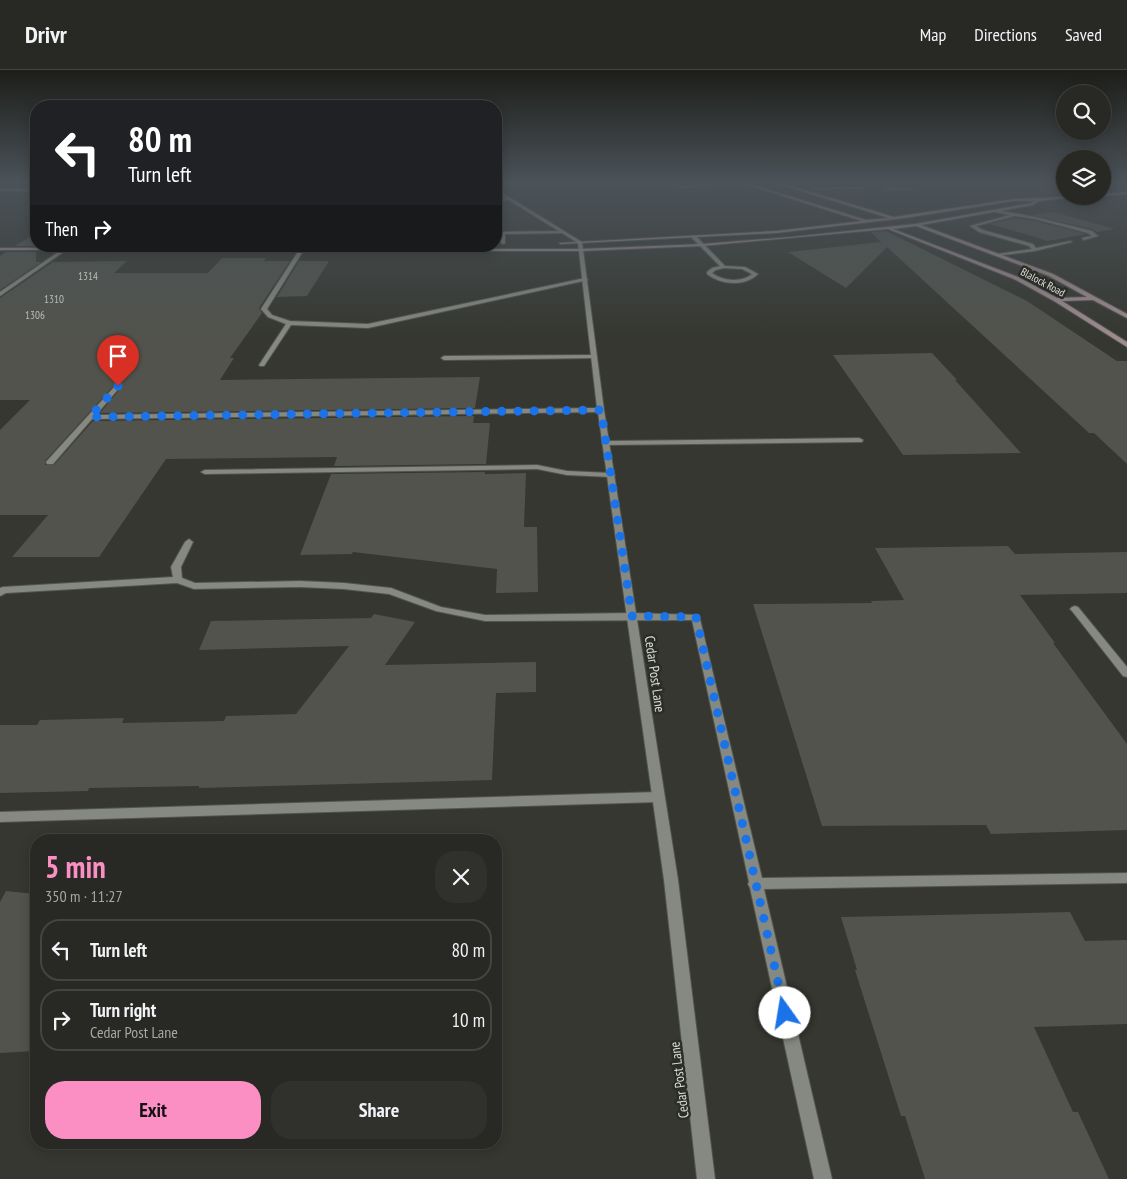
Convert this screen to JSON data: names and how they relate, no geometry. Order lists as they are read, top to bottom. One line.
{"streets":{"main road":["Blalock Road"],"street":["Cedar Post Lane"]},"house_numbers":["1314","1310","1306"],"page":{"header":"Drivr","nav":["Map","Directions","Saved"],"turn":["80 m","Turn left"],"then":"Then","heading":["5 min","350 m · 11:27"],"list":[{"name":"Turn left","value":"80 m"},{"name":"Turn right","note":"Cedar Post Lane","value":"10 m"}],"buttons":["Exit","Share"]}}
